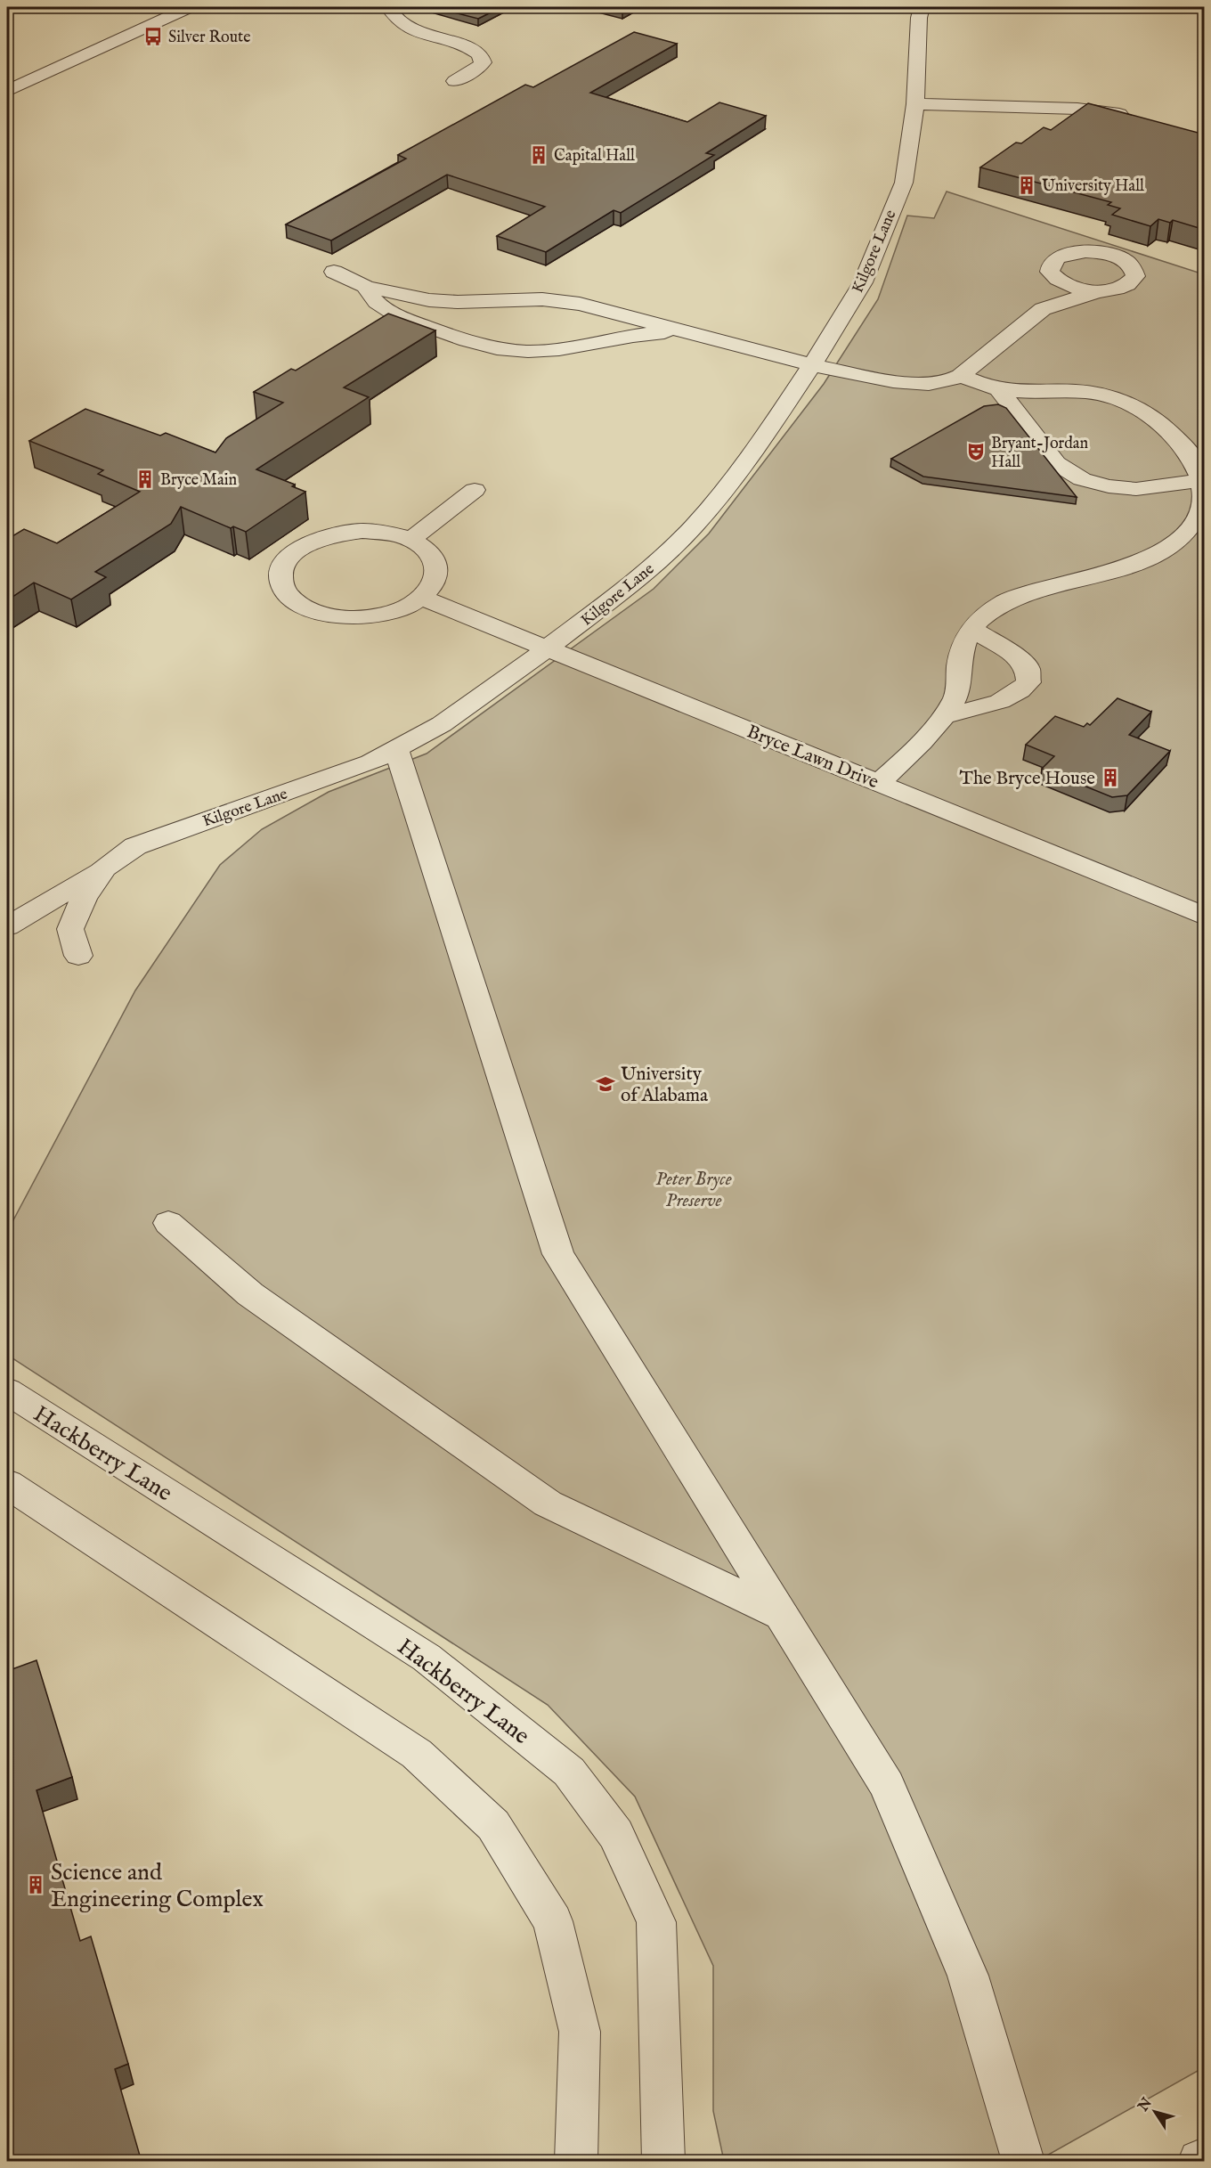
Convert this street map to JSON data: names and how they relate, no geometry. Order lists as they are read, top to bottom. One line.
{"streets":{"street":["Kilgore Lane","Bryce Lawn Drive","Hackberry Lane"]},"crossings":[["Kilgore Lane","Bryce Lawn Drive"]],"parks":["Peter Bryce Preserve"],"places":{"bus stop":["Silver Route"],"building":["Capital Hall","University Hall","Bryce Main","The Bryce House","Science and Engineering Complex"],"theatre":["Bryant-Jordan Hall"],"school or university":["University of Alabama"]},"north":"top left"}
